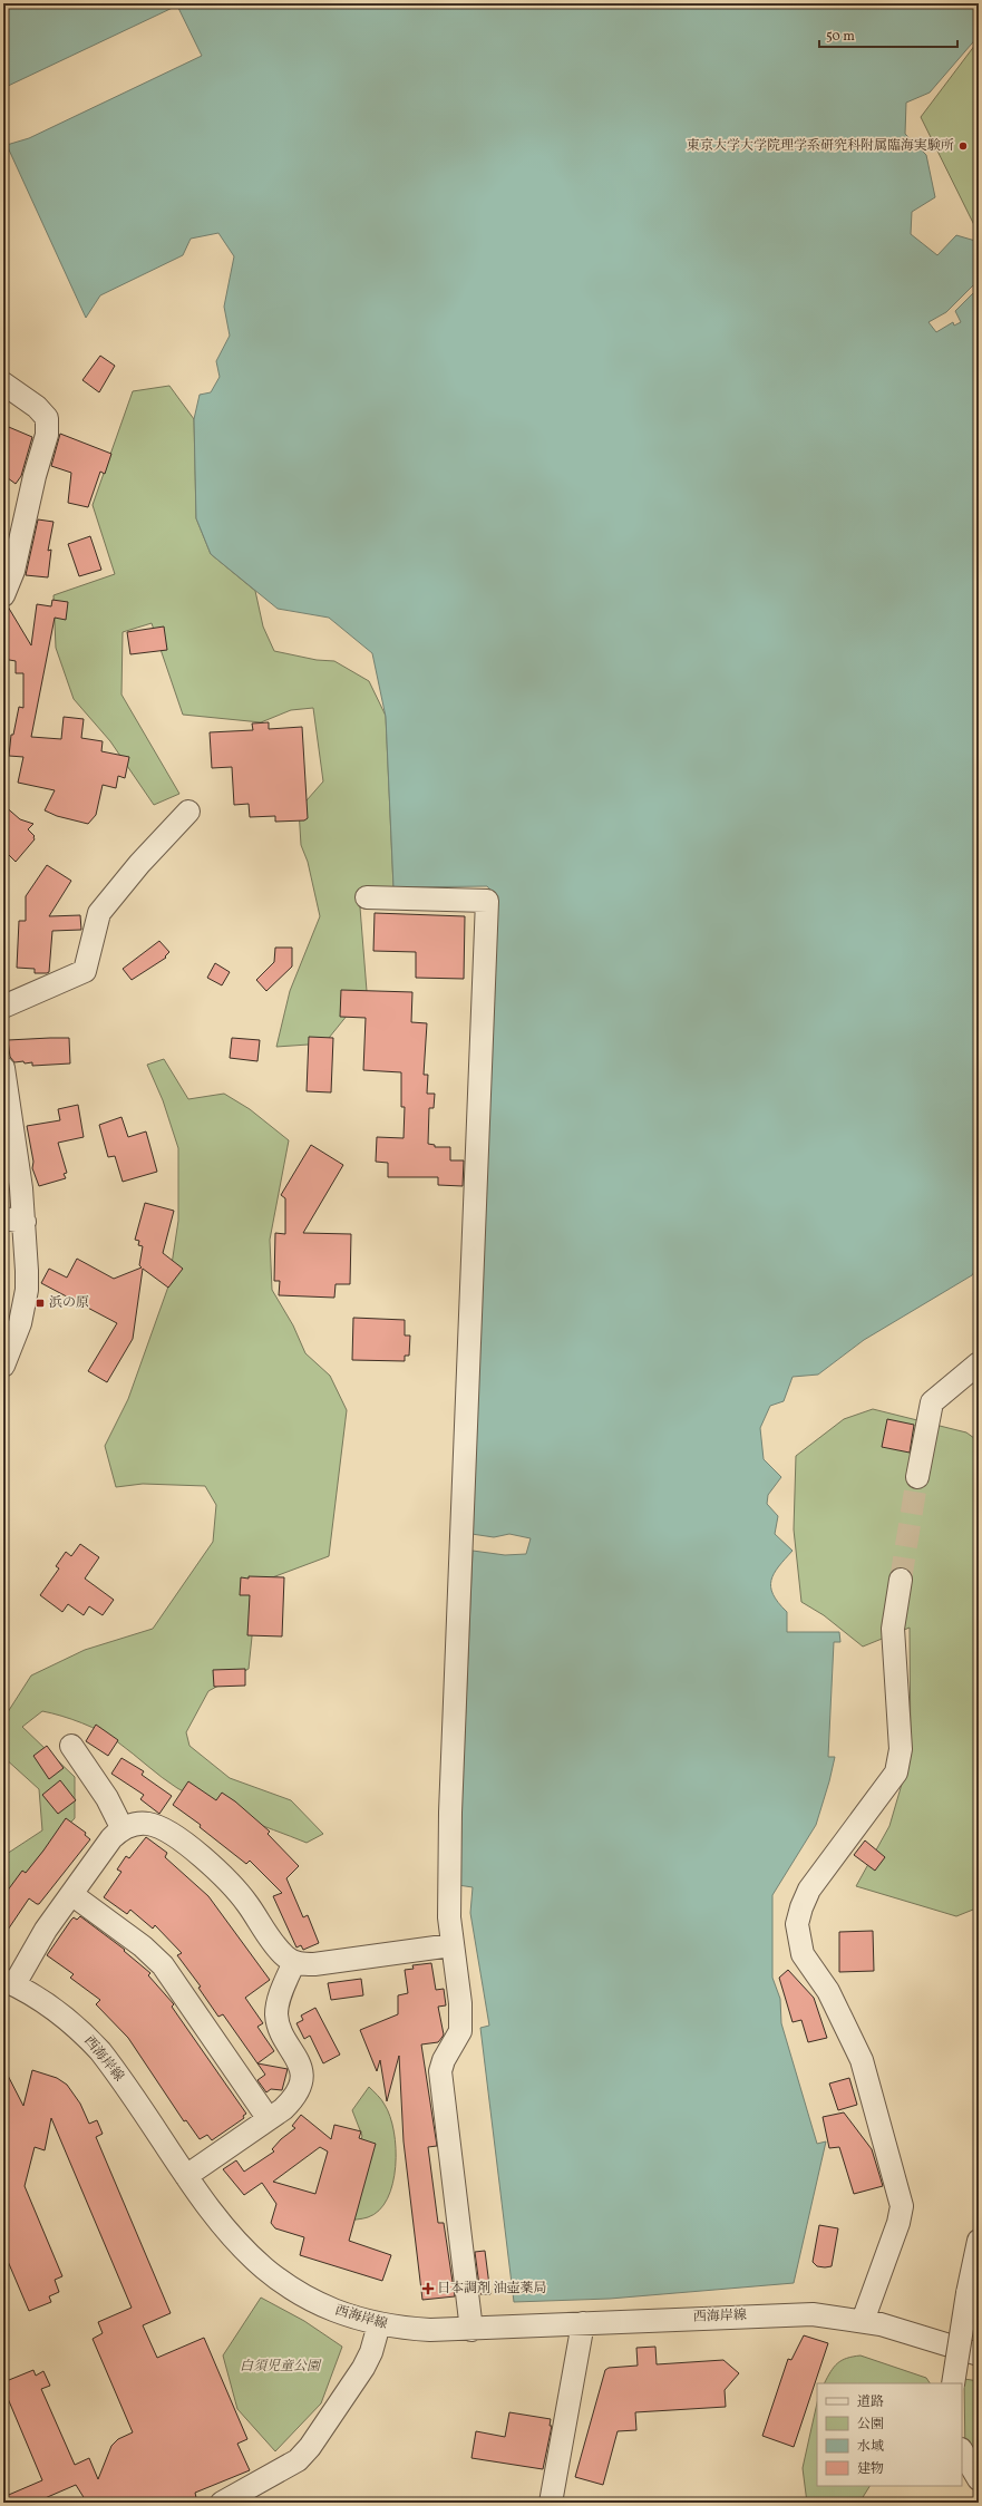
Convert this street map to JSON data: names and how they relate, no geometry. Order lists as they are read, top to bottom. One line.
{"streets":{"street":["西海岸線"]},"parks":["白須児童公園"],"places":{"other":["東京大学大学院理学系研究科附属臨海実験所"],"transit":["浜の原"],"health":["日本調剤 油壺薬局"]},"legend":["道路","公園","水域","建物"],"scale_bar":"50 m"}
